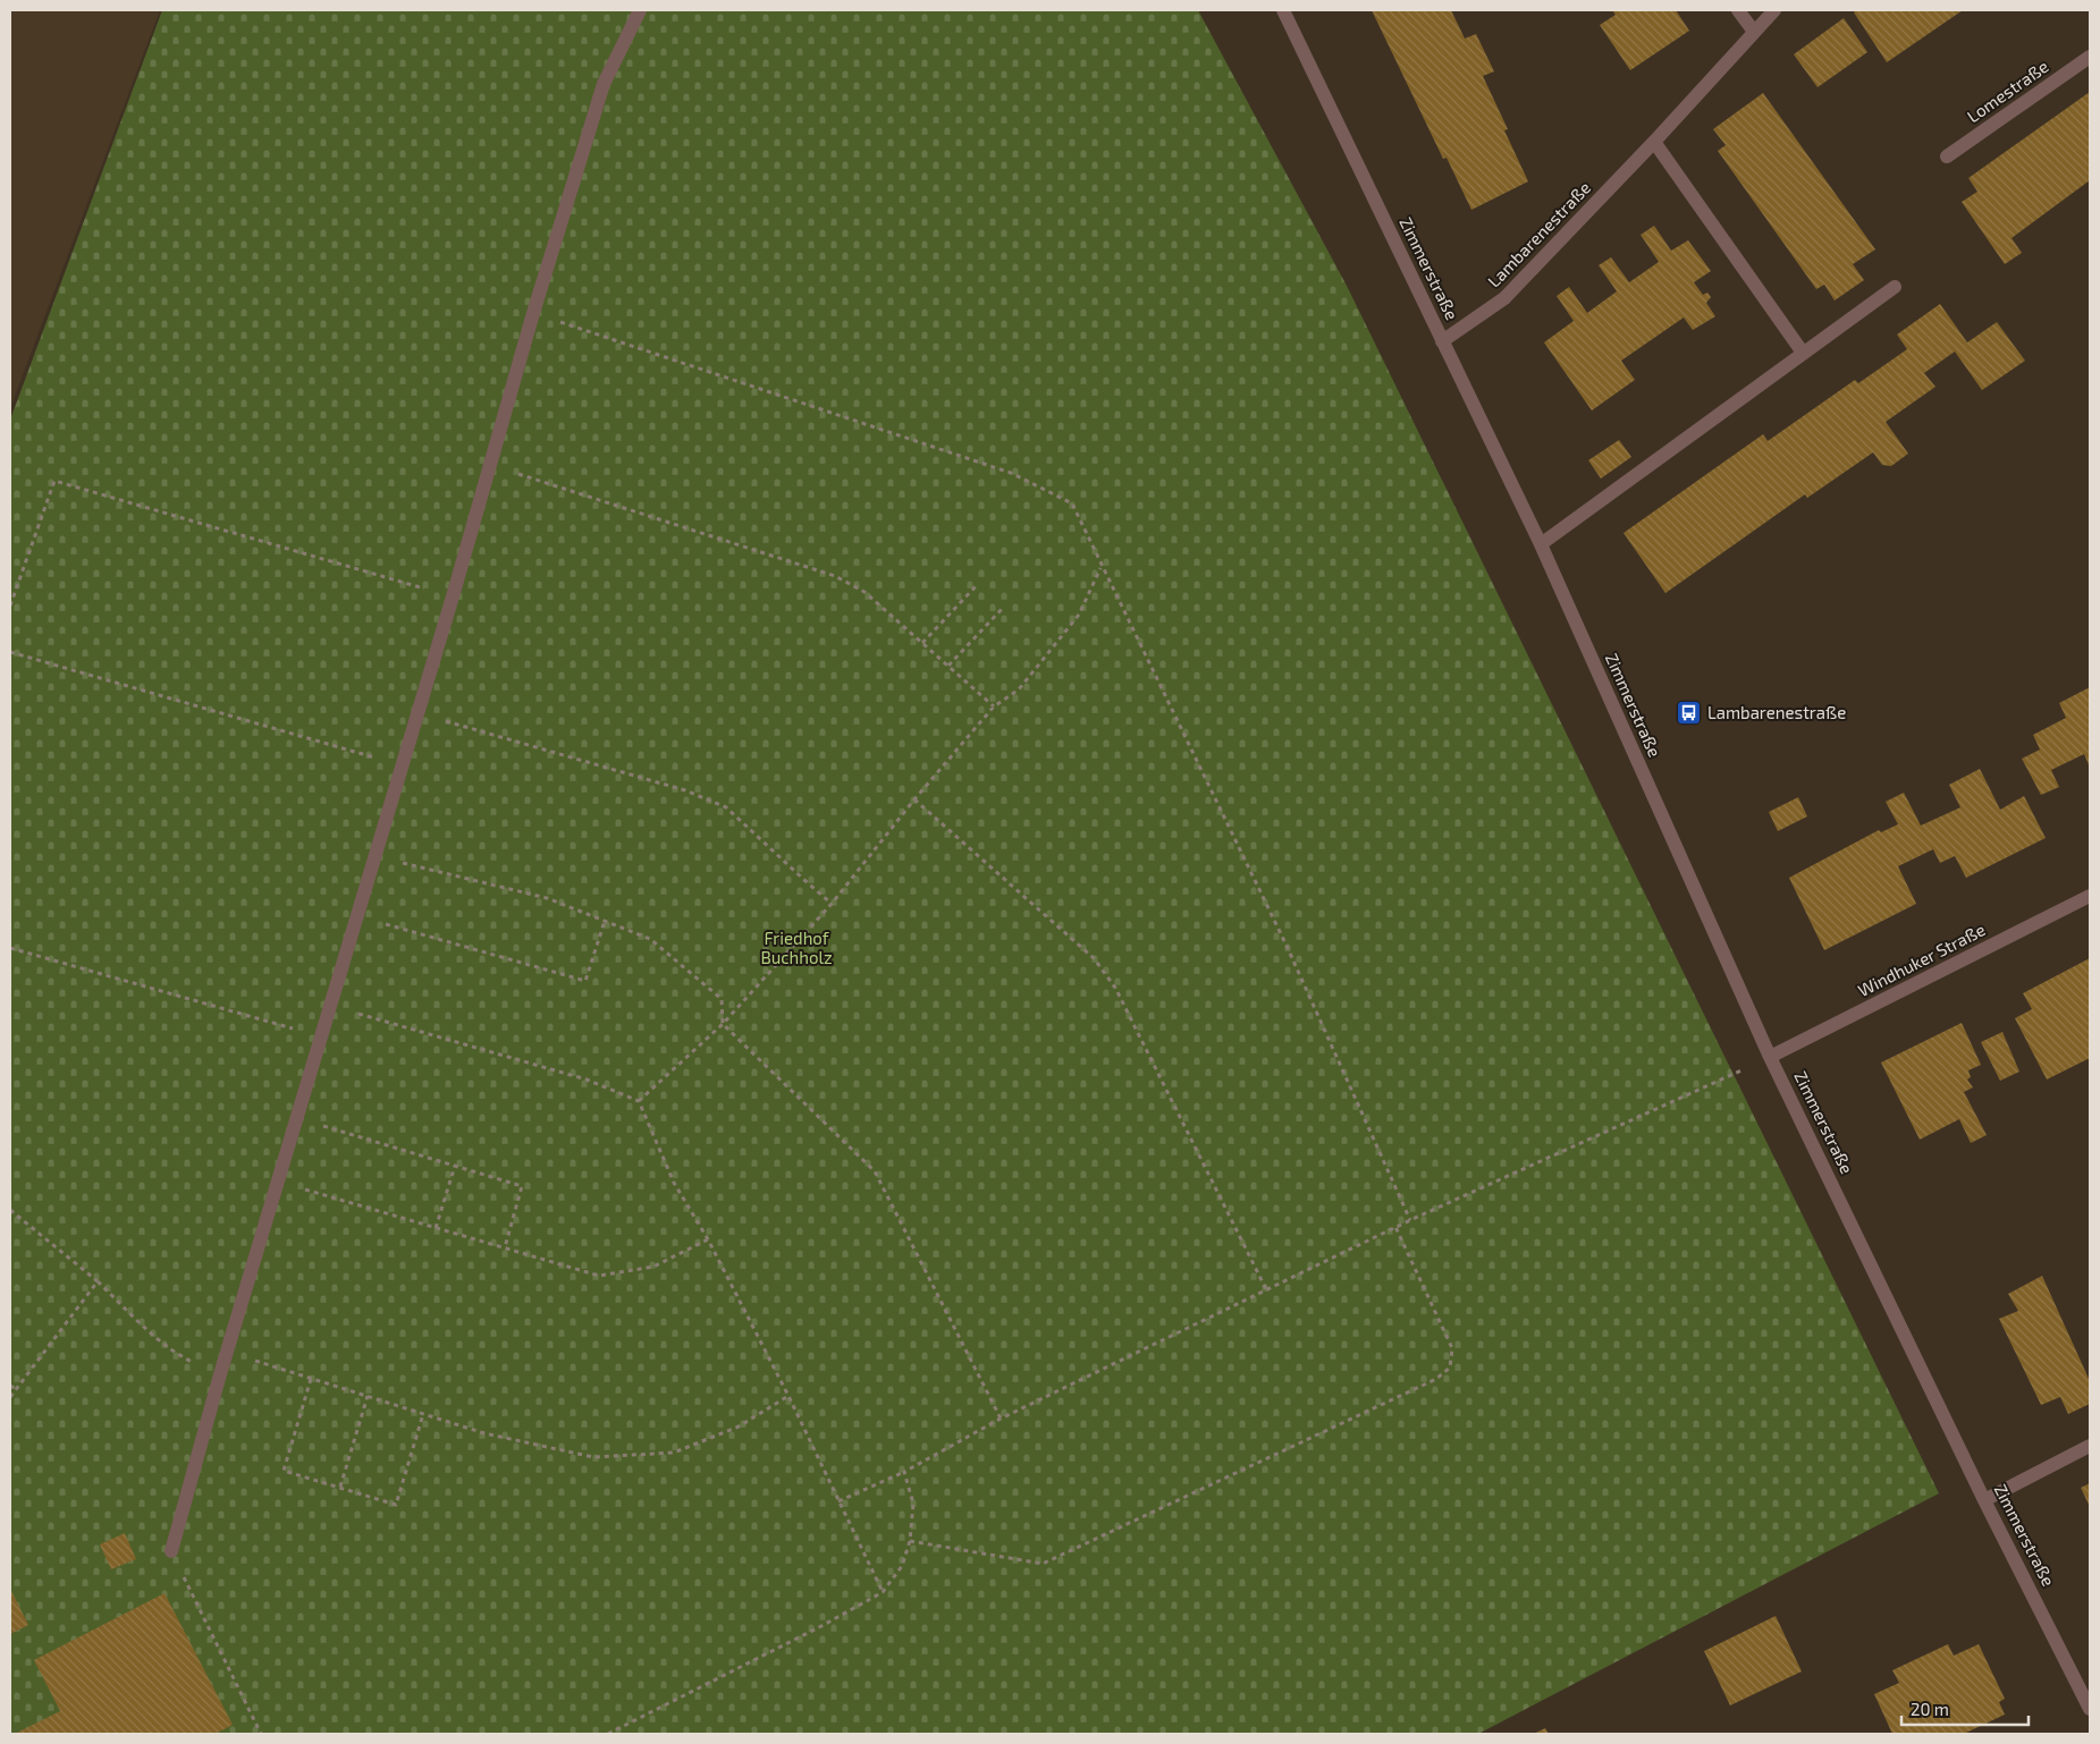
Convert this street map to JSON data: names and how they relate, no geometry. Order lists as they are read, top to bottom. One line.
{"streets":{"street":["Lomestraße","Lambarenestraße","Zimmerstraße","Windhuker Straße"]},"crossings":[["Lambarenestraße","Zimmerstraße"],["Zimmerstraße","Windhuker Straße"]],"parks":["Friedhof Buchholz"],"places":{"bus stop":["Lambarenestraße"]},"scale_bar":"20 m"}
